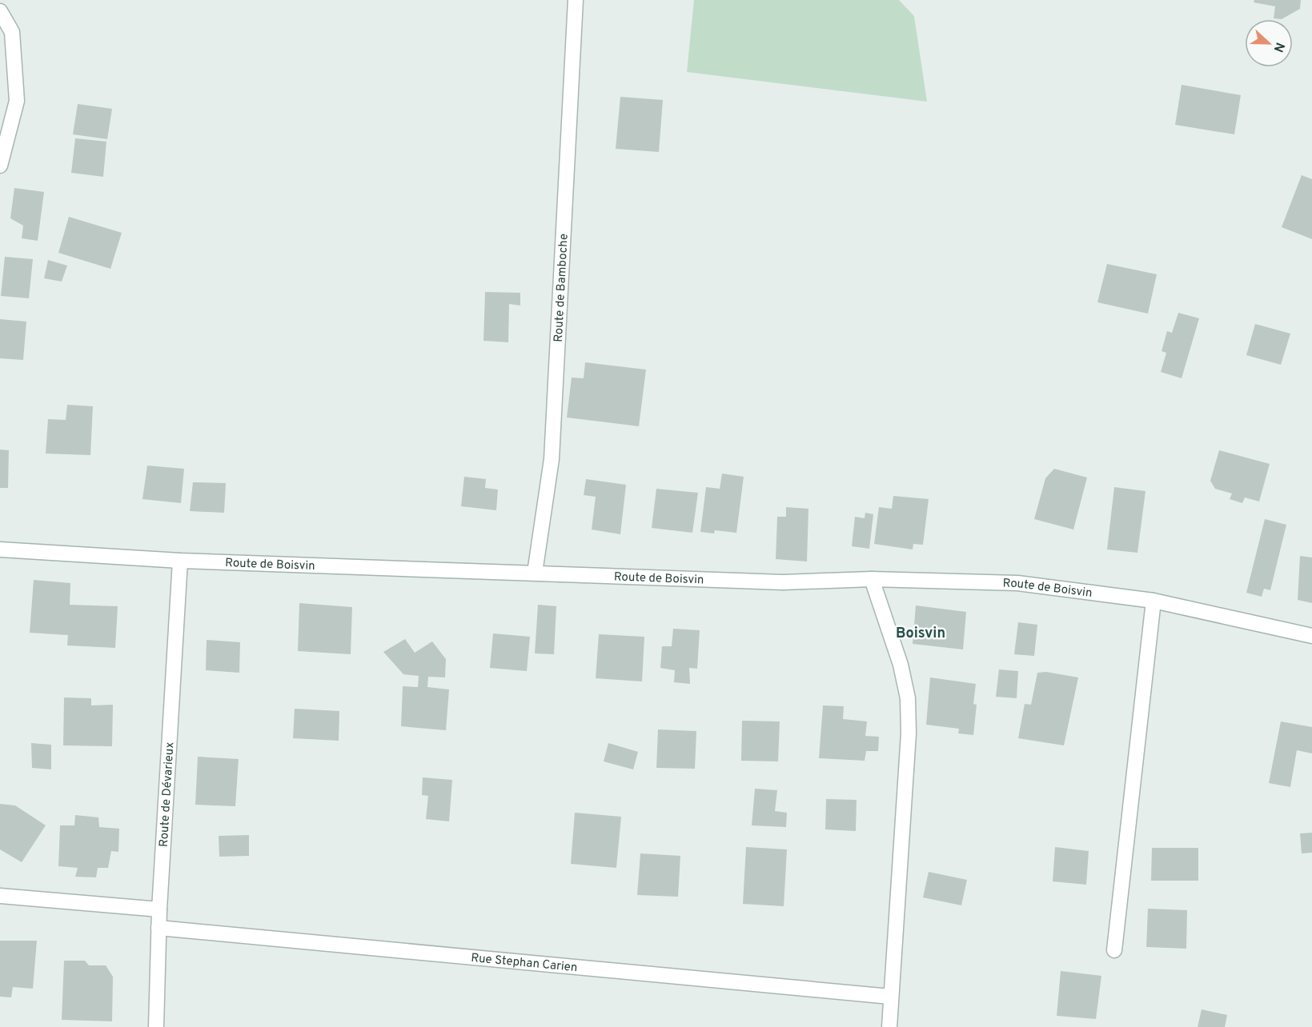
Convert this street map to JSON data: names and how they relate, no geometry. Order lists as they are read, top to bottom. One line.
{"streets":{"street":["Route de Bamboche","Route de Boisvin","Route de Dévarieux","Rue Stephan Carien"]},"crossings":[["Route de Bamboche","Route de Boisvin"],["Route de Boisvin","Route de Dévarieux"],["Route de Dévarieux","Rue Stephan Carien"]],"districts":["Boisvin"],"north":"right"}
